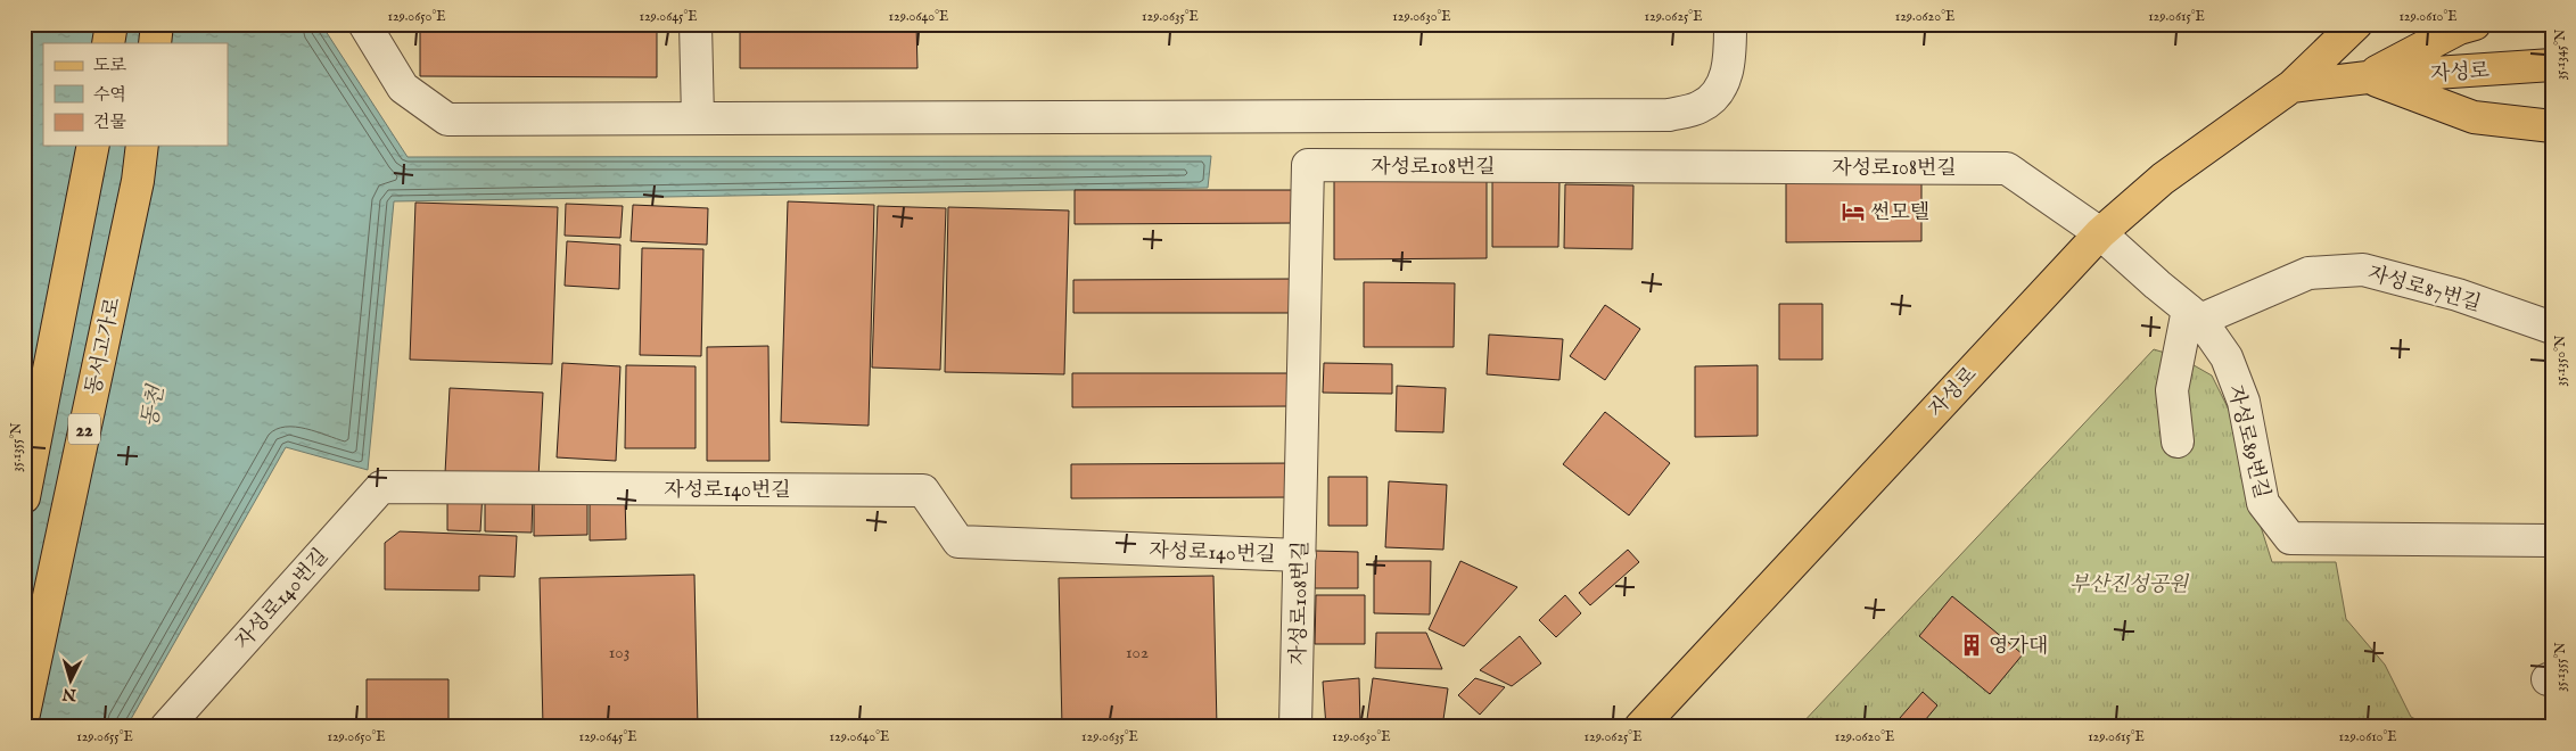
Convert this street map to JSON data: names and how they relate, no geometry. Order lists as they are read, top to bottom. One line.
{"streets":{"main road":["자성로","동서고가로","22"],"street":["자성로108번길","자성로87번길","자성로89번길","자성로140번길"]},"crossings":[["자성로","자성로108번길"],["자성로","자성로89번길"],["자성로108번길","자성로89번길"],["자성로108번길","자성로140번길"],["자성로87번길","자성로89번길"]],"water":["동천"],"parks":["부산진성공원"],"places":{"hotel":["썬모텔"],"building":["영가대"]},"house_numbers":["103","102"],"legend":["도로","수역","건물"],"north":"bottom","coordinates":["129.0650°E","129.0645°E","129.0640°E","129.0635°E","129.0630°E","129.0625°E","129.0620°E","129.0615°E","129.0610°E","35.1345°N","35.1350°N","35.1355°N","129.0655°E"]}
